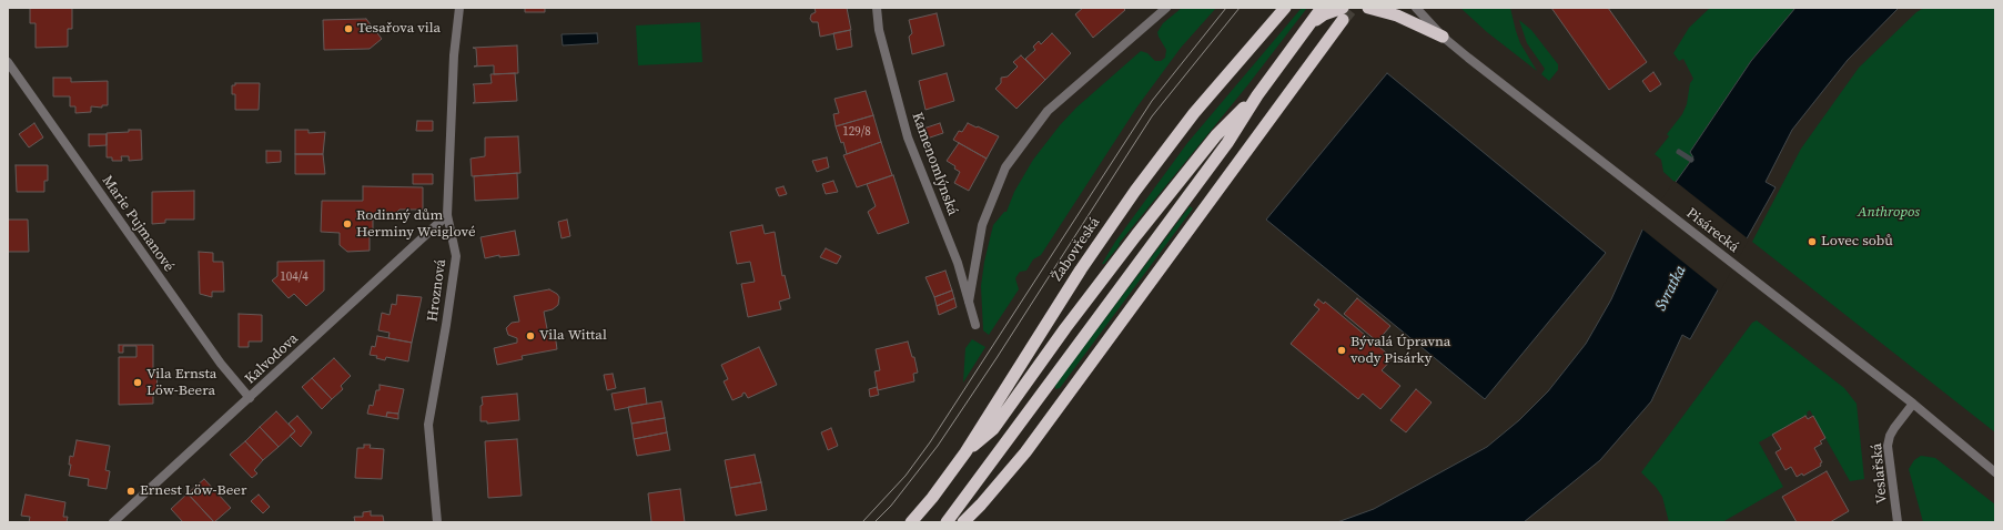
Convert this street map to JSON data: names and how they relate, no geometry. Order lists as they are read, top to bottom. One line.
{"streets":{"highway":["Žabovřeská"],"street":["Kamenomlýnská","Marie Pujmanové","Pisárecká","Hroznová","Kalvodova","Veslařská"]},"crossings":[["Marie Pujmanové","Kalvodova"],["Pisárecká","Veslařská"],["Hroznová","Kalvodova"]],"water":["Svratka"],"parks":["Anthropos"],"places":["Tesařova vila","Rodinný dům Herminy Weiglové","Lovec sobů","Vila Wittal","Bývalá Úpravna vody Pisárky","Vila Ernsta Löw-Beera","Ernest Löw-Beer"],"house_numbers":["129/8","104/4"]}
